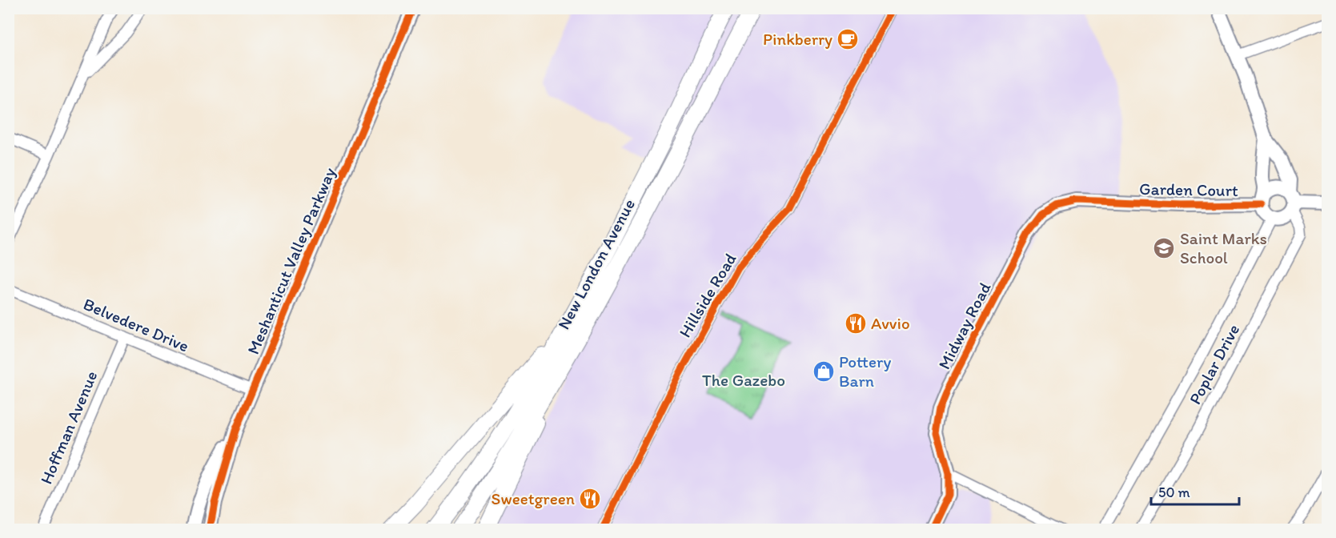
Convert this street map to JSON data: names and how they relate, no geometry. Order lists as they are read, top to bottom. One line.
{"streets":{"main road":["New London Avenue"],"street":["Garden Court","Meshanticut Valley Parkway","Hillside Road","Belvedere Drive","Midway Road","Poplar Drive","Hoffman Avenue"]},"crossings":[["Garden Court","Midway Road"],["Garden Court","Poplar Drive"],["Meshanticut Valley Parkway","Belvedere Drive"],["Belvedere Drive","Hoffman Avenue"]],"parks":["The Gazebo"],"places":{"cafe":["Pinkberry"],"school or university":["Saint Marks School"],"restaurant":["Avvio","Sweetgreen"],"shop":["Pottery Barn"]},"scale_bar":"50 m"}
